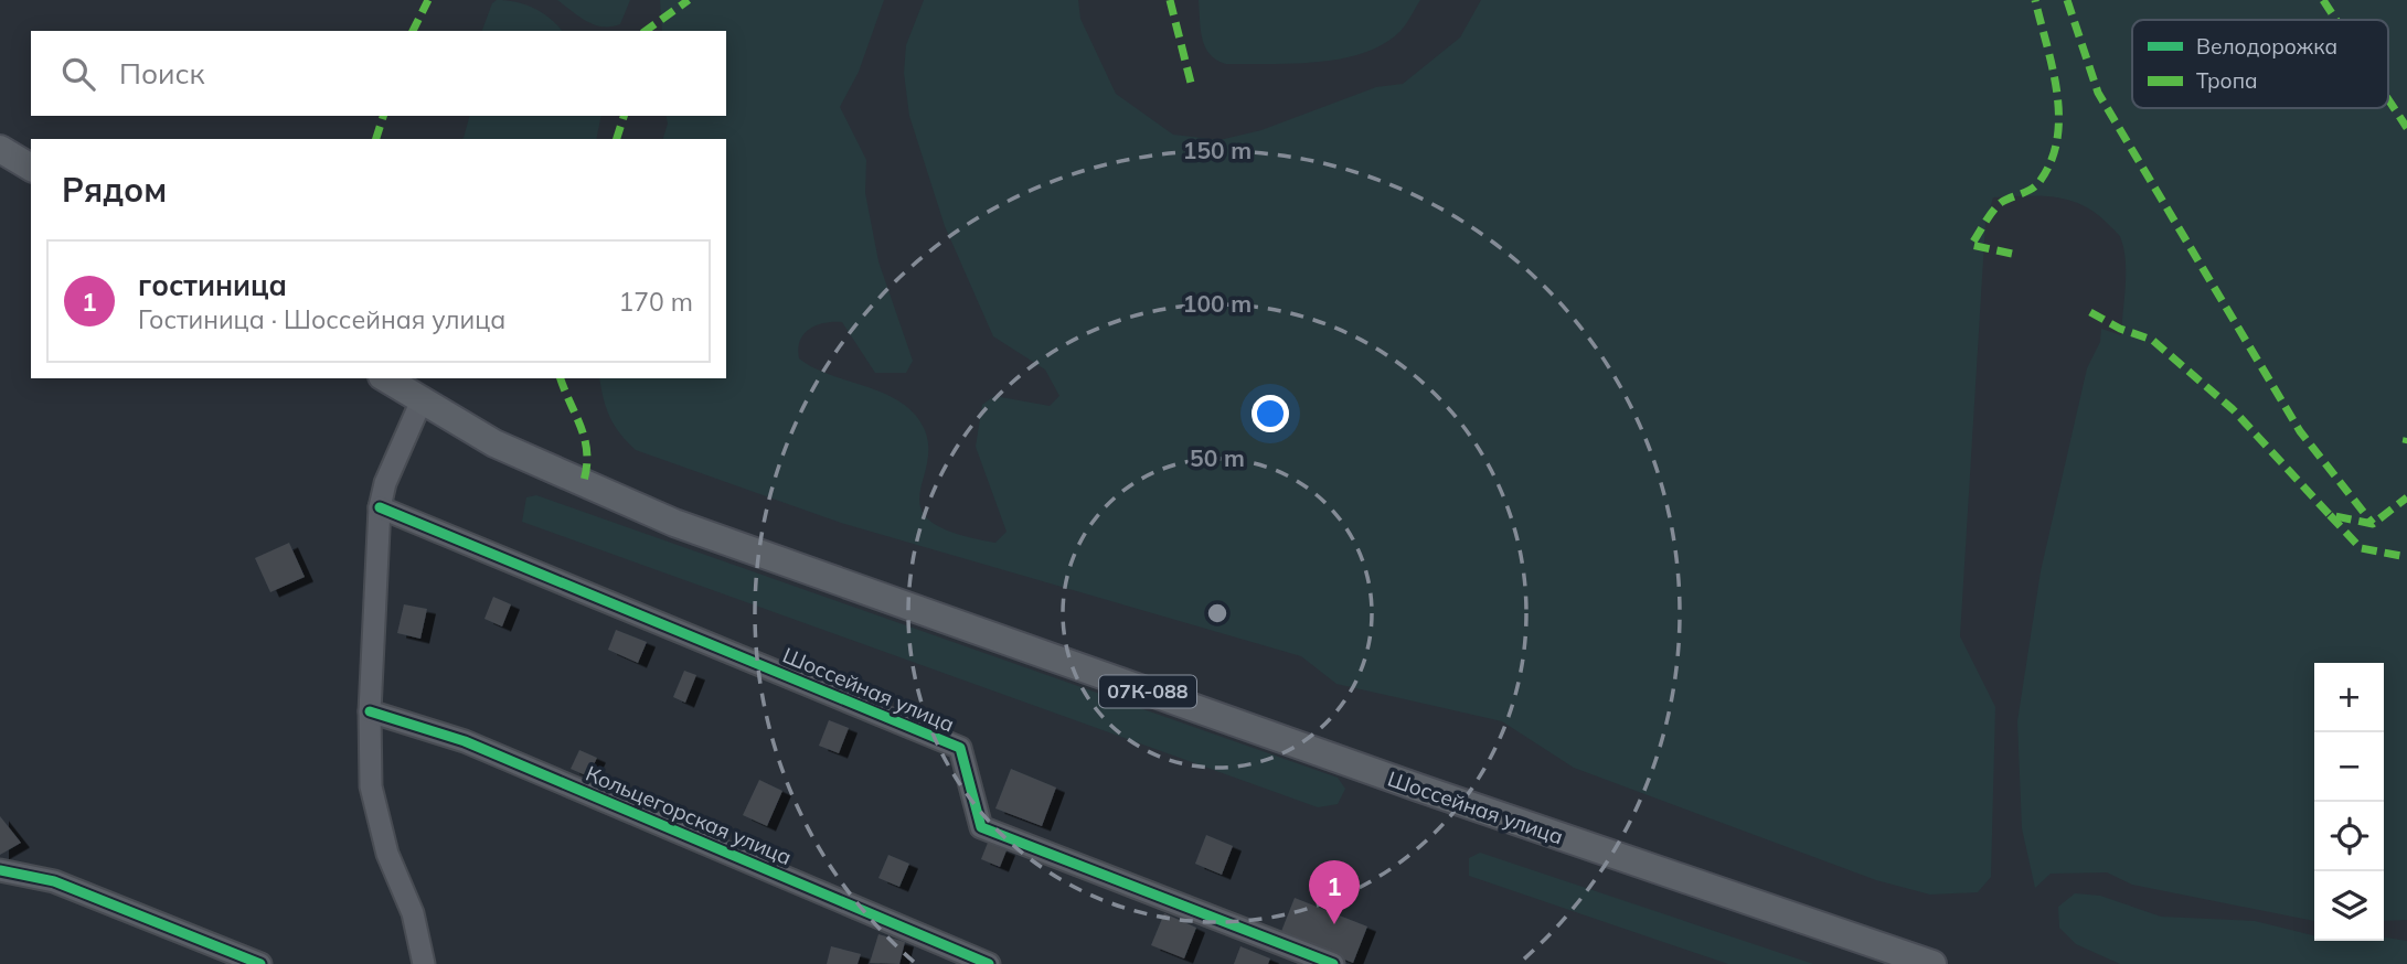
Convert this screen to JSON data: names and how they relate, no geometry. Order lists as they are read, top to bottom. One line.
{"streets":{"main road":["Шоссейная улица","07К-088"],"street":["Кольцегорская улица"]},"legend":["Велодорожка","Тропа"],"page":{"search":"Поиск","heading":"Рядом","list":[{"mark":"1","name":"гостиница","note":"Гостиница · Шоссейная улица","value":"170 m"}],"map_buttons":["+","−"],"pins":"1"},"rings":["150 m","100 m","50 m"]}
